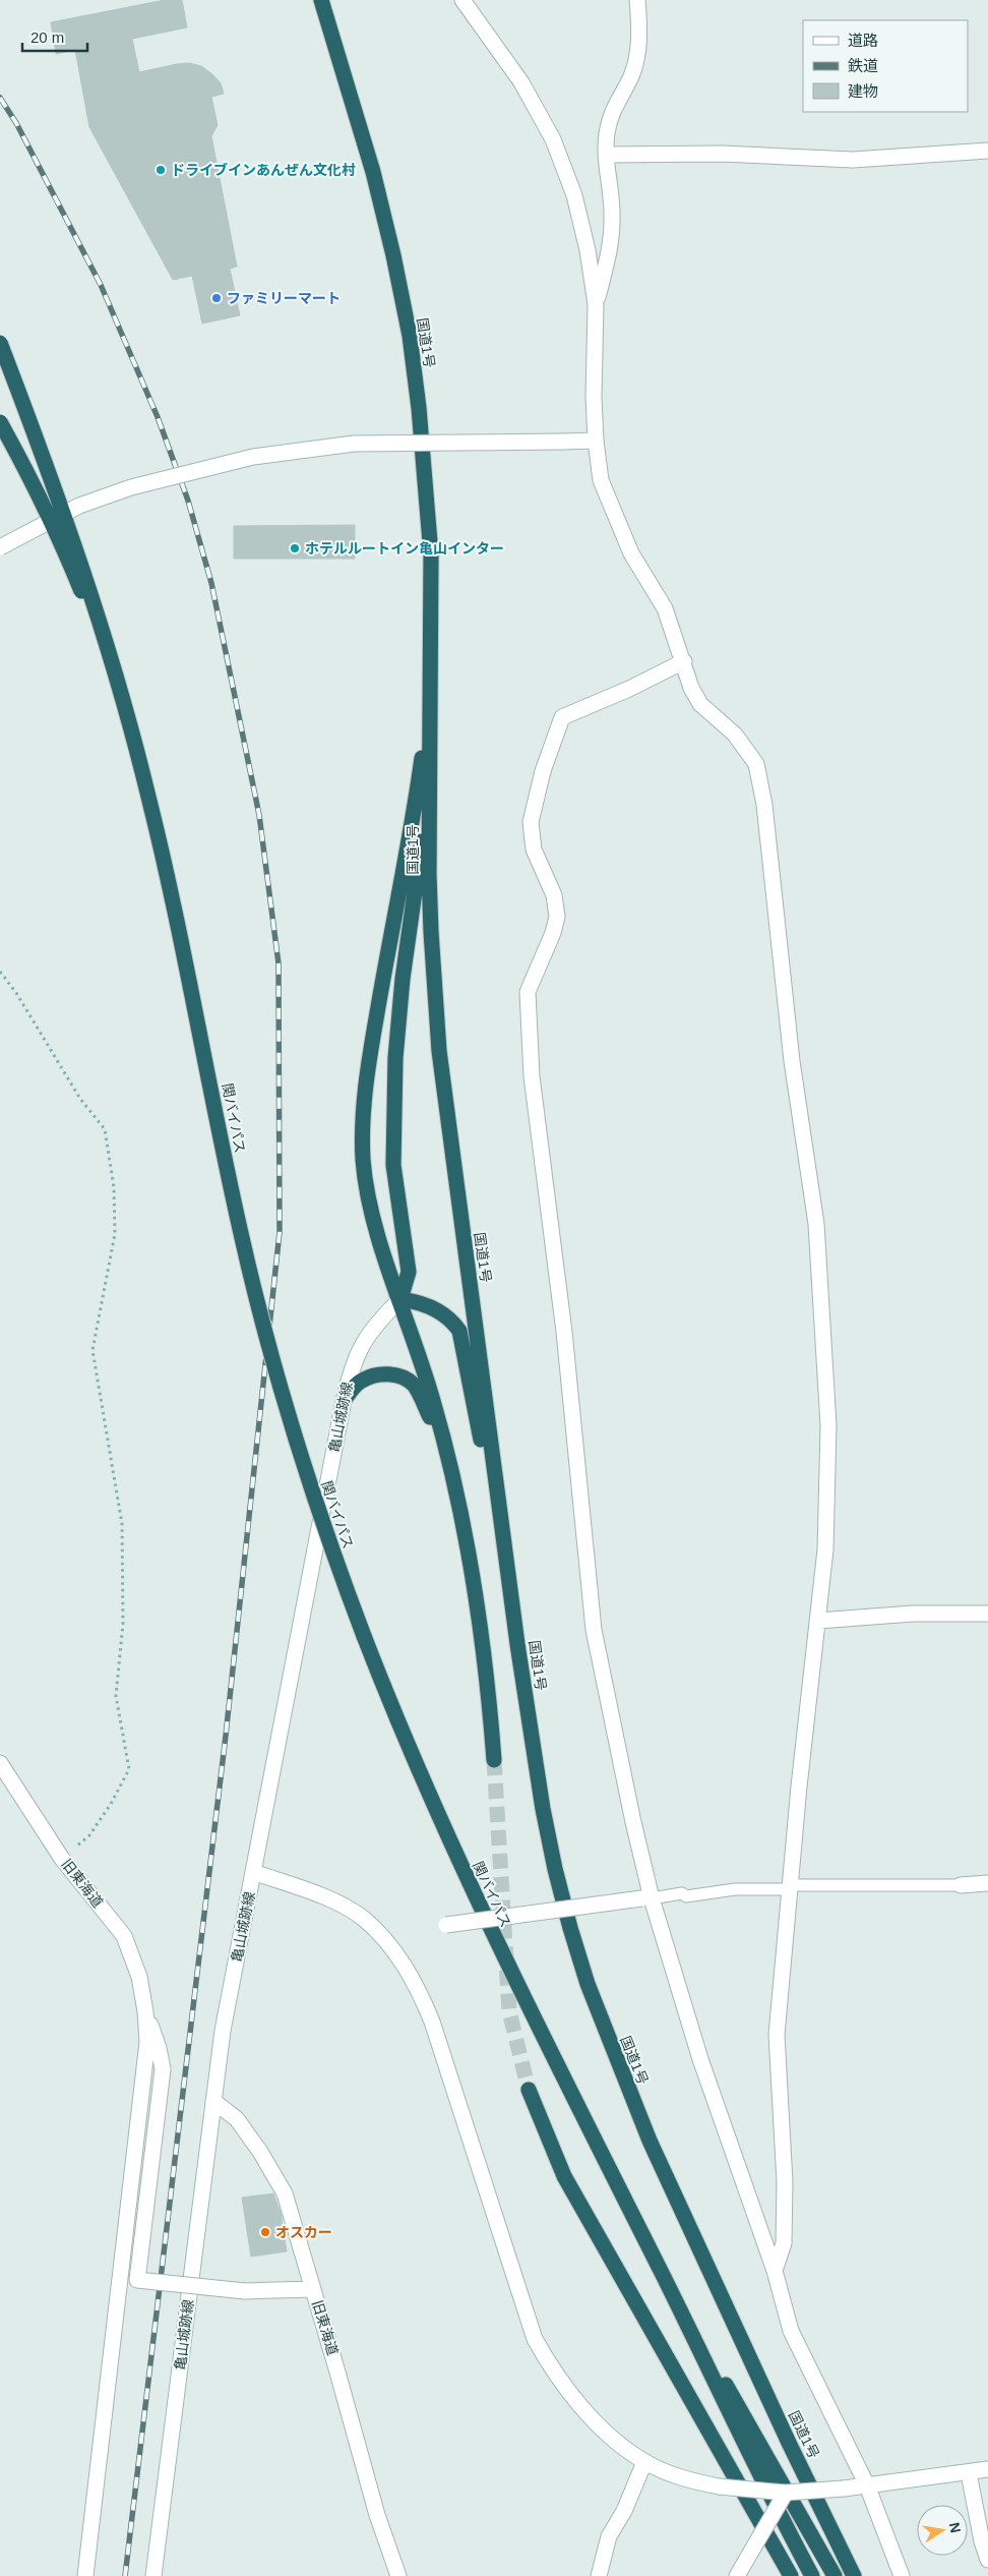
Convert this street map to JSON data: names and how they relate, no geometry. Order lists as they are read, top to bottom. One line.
{"streets":{"highway":["国道1号","関バイパス"],"street":["亀山城跡線","旧東海道"]},"crossings":[["国道1号","亀山城跡線"],["亀山城跡線","旧東海道"]],"places":["ドライブインあんぜん文化村","ファミリーマート","ホテルルートイン亀山インター","オスカー"],"legend":["道路","鉄道","建物"],"scale_bar":"20 m","north":"right"}
